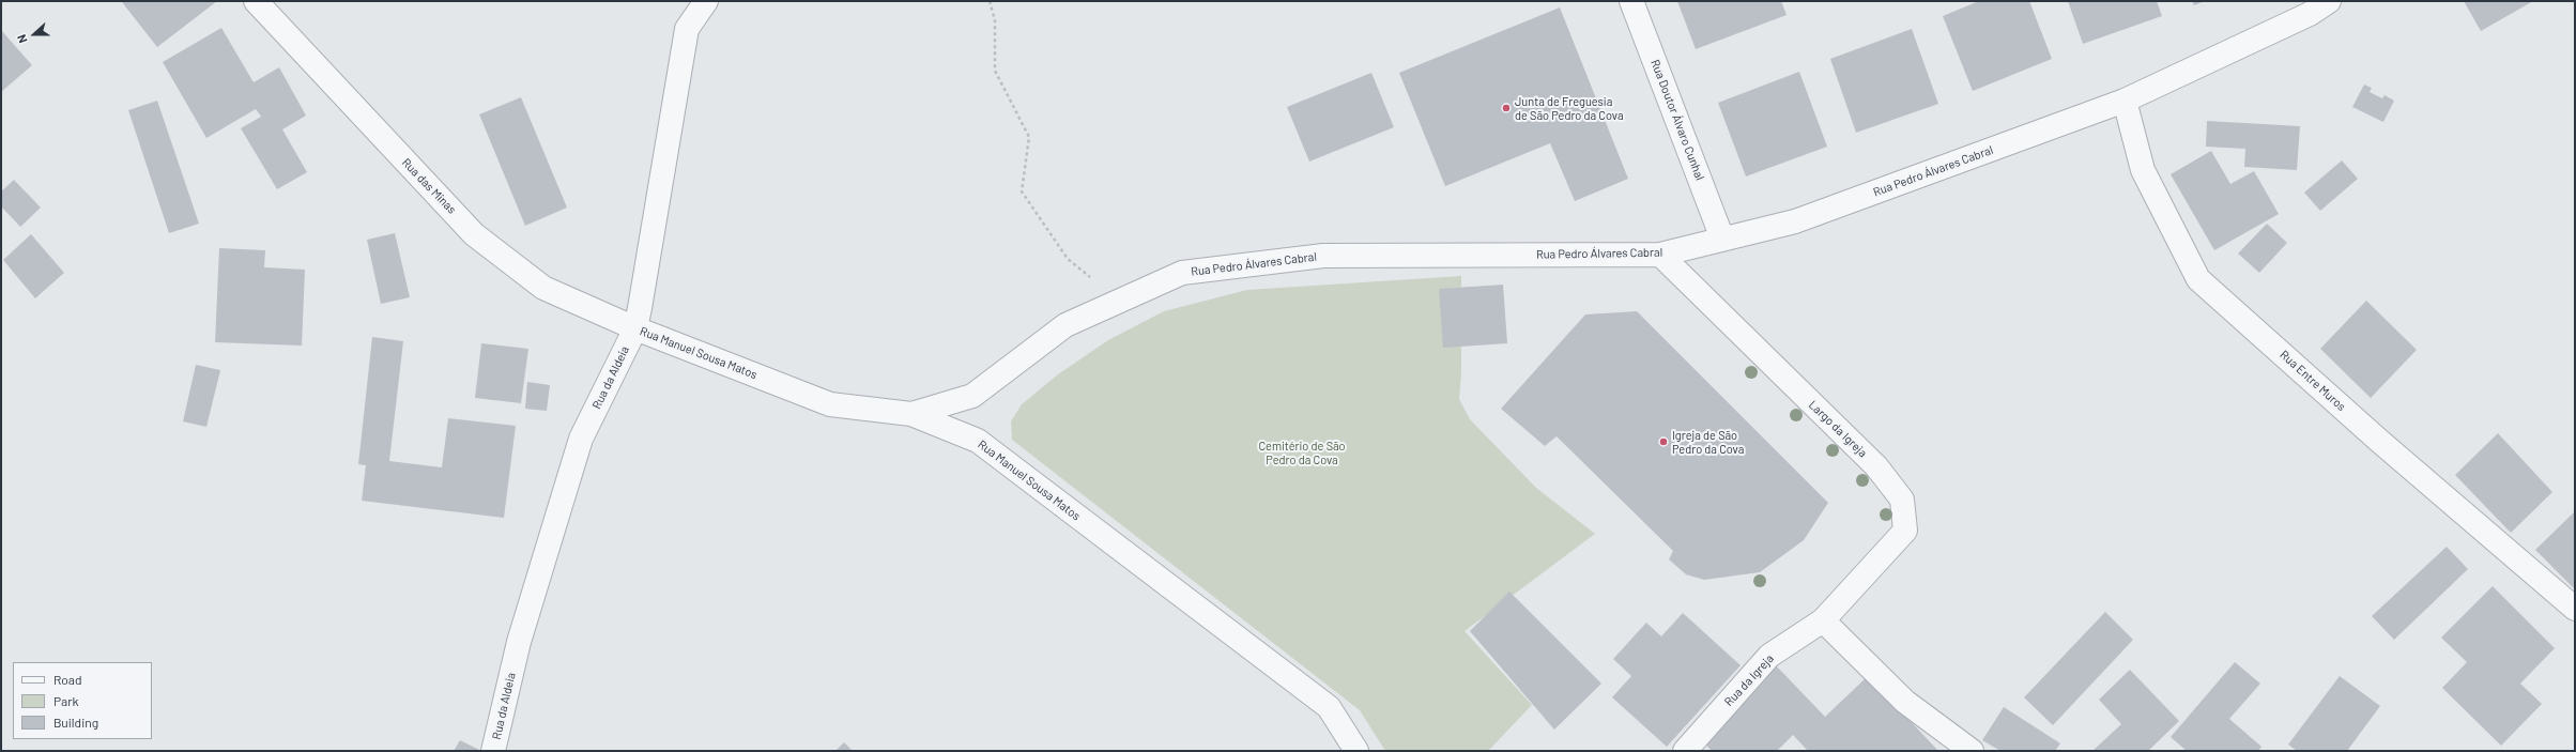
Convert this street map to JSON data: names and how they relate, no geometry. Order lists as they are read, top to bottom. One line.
{"streets":{"street":["Rua Doutor Álvaro Cunhal","Rua Pedro Álvares Cabral","Rua das Minas","Rua Manuel Sousa Matos","Rua da Aldeia","Rua Entre Muros","Largo da Igreja","Rua da Igreja"]},"crossings":[["Rua Doutor Álvaro Cunhal","Rua Pedro Álvares Cabral"],["Rua Pedro Álvares Cabral","Rua Manuel Sousa Matos"],["Rua Pedro Álvares Cabral","Rua Entre Muros"],["Rua Pedro Álvares Cabral","Largo da Igreja"],["Rua das Minas","Rua Manuel Sousa Matos"],["Rua das Minas","Rua da Aldeia"],["Rua Manuel Sousa Matos","Rua da Aldeia"],["Largo da Igreja","Rua da Igreja"]],"parks":["Cemitério de São Pedro da Cova"],"places":["Junta de Freguesia de São Pedro da Cova","Igreja de São Pedro da Cova"],"legend":["Road","Park","Building"],"north":"left"}
